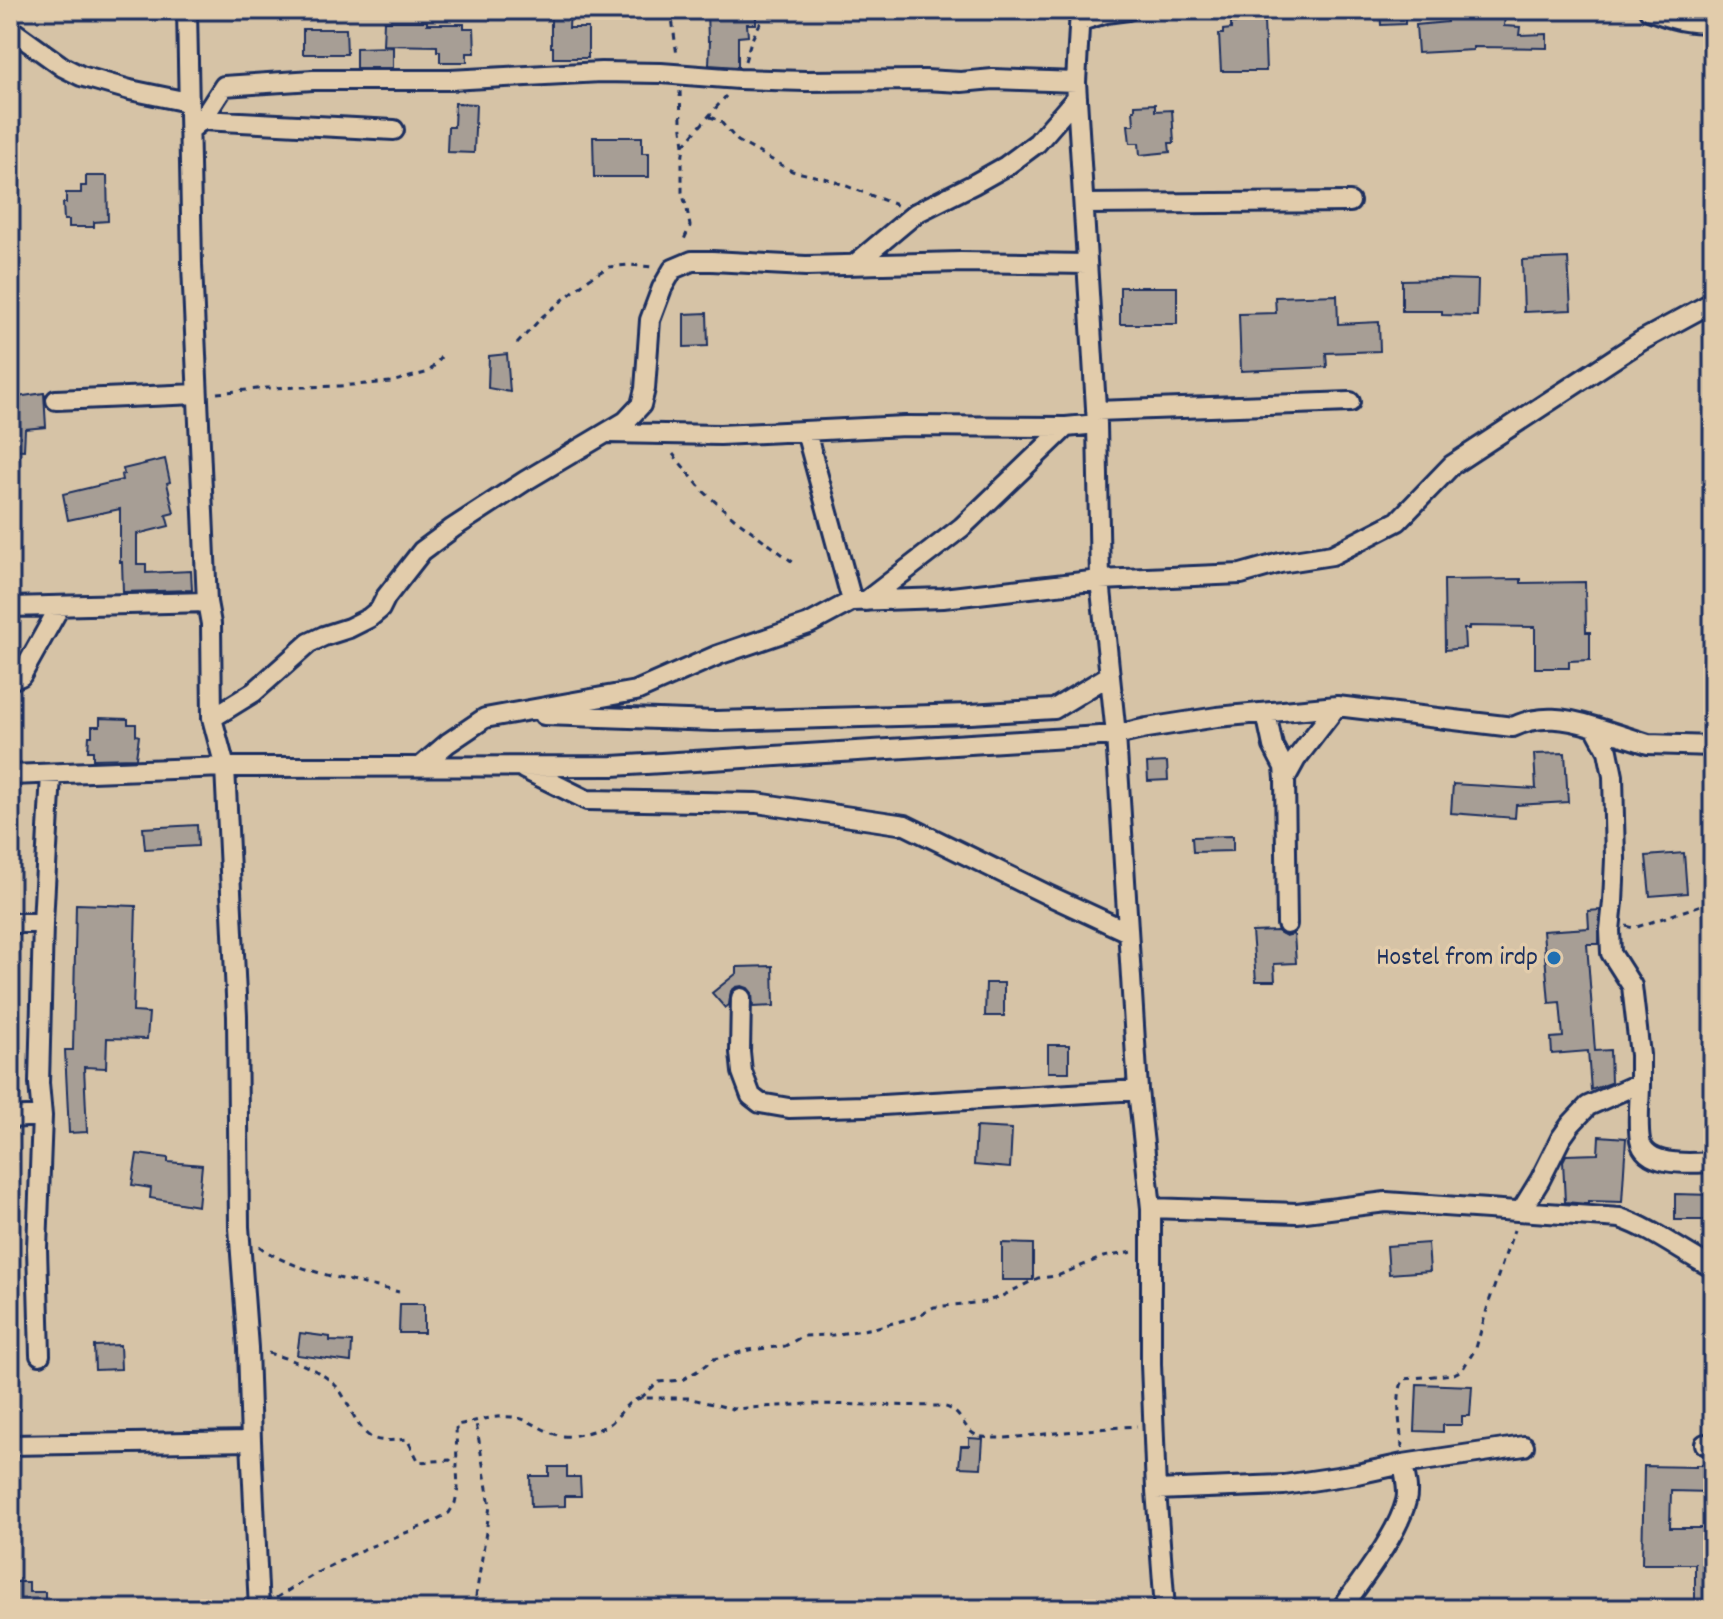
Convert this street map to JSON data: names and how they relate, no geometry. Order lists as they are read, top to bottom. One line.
{"places":["Hostel from irdp"]}
